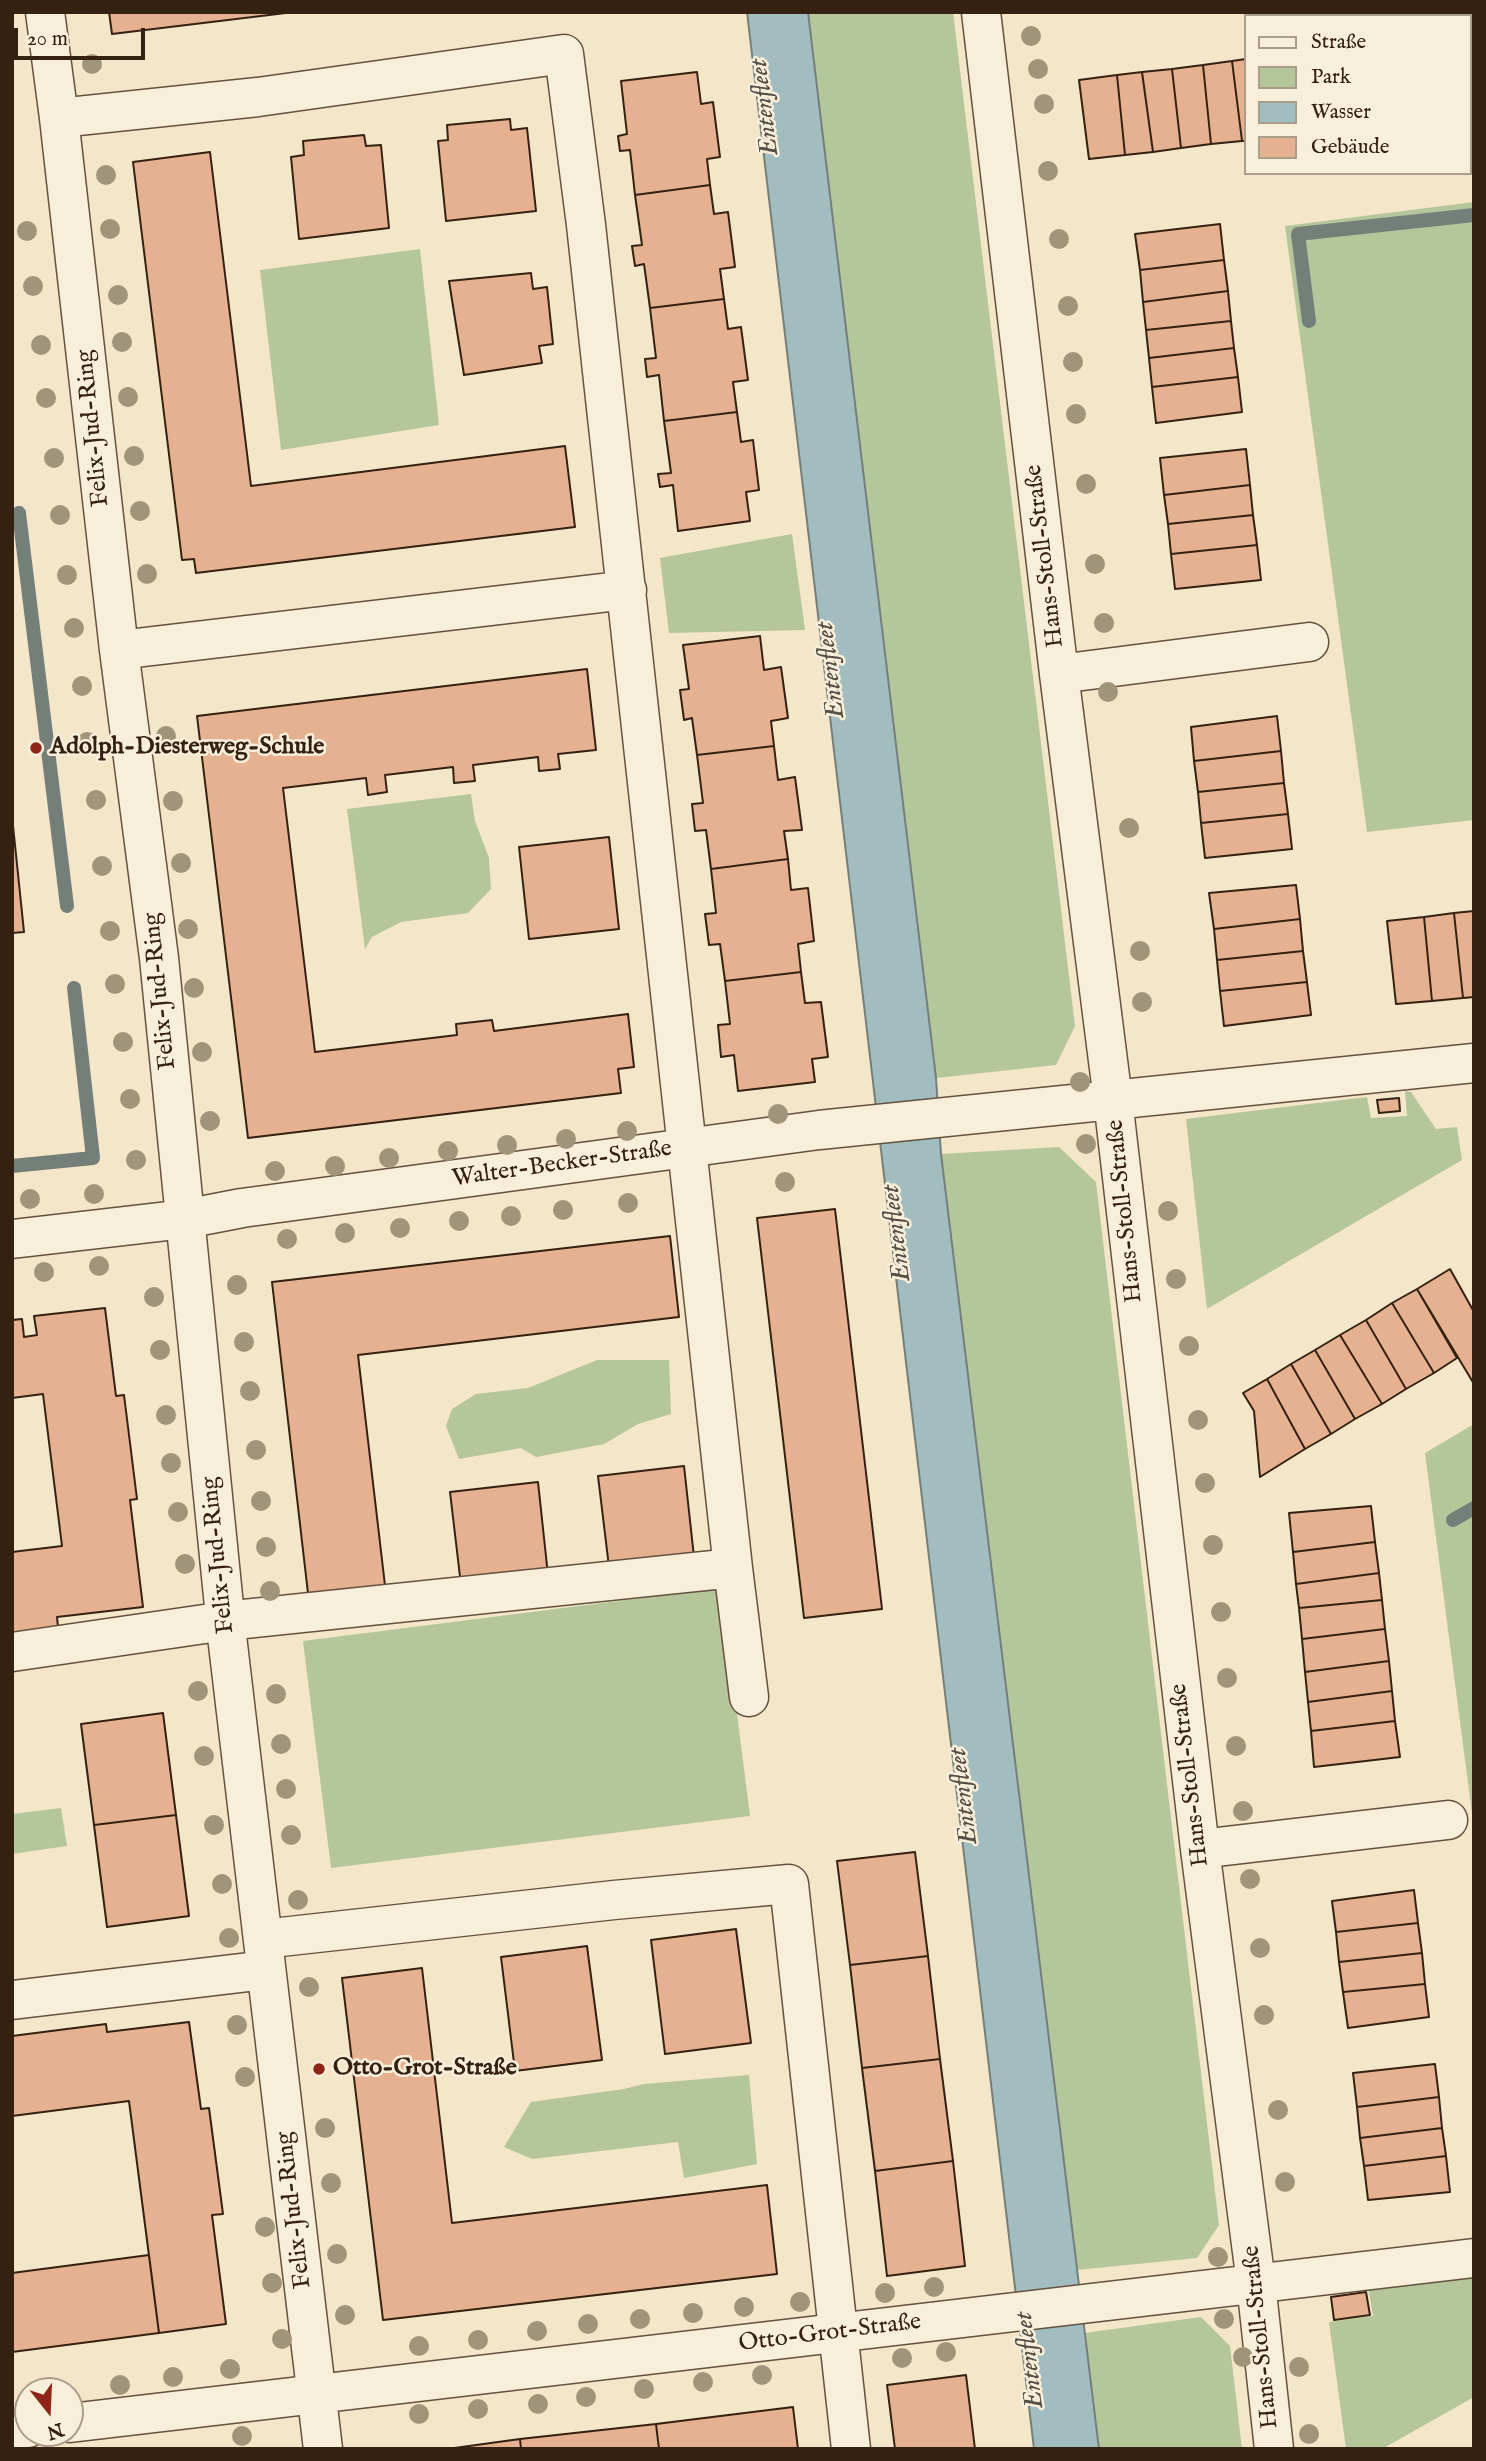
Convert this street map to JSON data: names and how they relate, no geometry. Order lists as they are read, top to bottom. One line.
{"streets":{"street":["Felix-Jud-Ring","Hans-Stoll-Straße","Walter-Becker-Straße","Otto-Grot-Straße"]},"crossings":[["Felix-Jud-Ring","Walter-Becker-Straße"],["Felix-Jud-Ring","Otto-Grot-Straße"],["Hans-Stoll-Straße","Walter-Becker-Straße"],["Hans-Stoll-Straße","Otto-Grot-Straße"]],"water":["Entenfleet"],"places":["Adolph-Diesterweg-Schule","Otto-Grot-Straße"],"legend":["Straße","Park","Wasser","Gebäude"],"scale_bar":"20 m","north":"bottom"}
